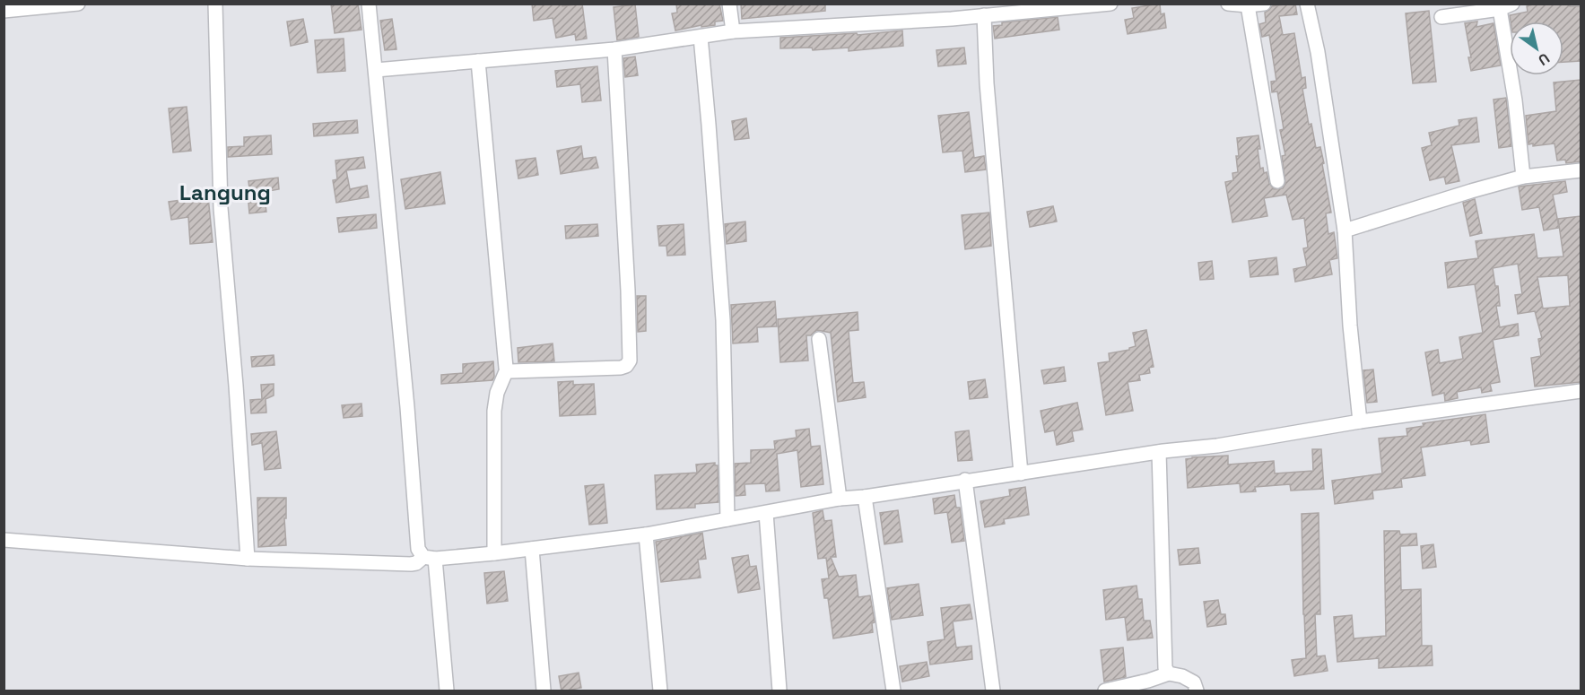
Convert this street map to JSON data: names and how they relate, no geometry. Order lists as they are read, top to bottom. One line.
{"districts":["Langung"],"north":"bottom right"}
